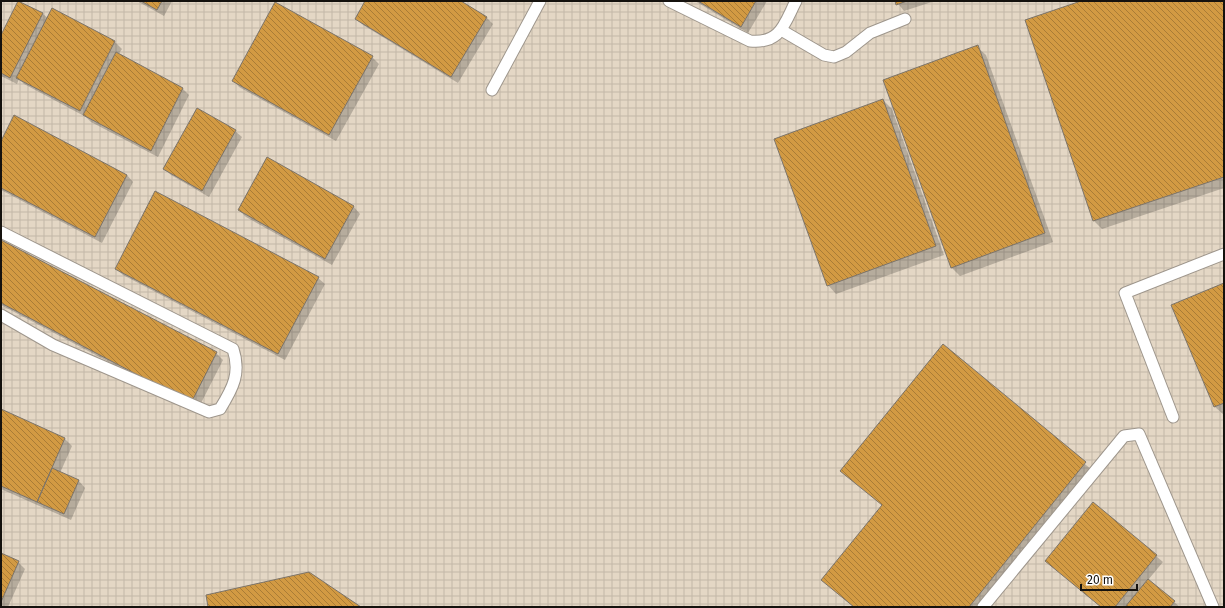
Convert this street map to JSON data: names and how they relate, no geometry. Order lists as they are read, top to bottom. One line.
{"scale_bar":"20 m"}
